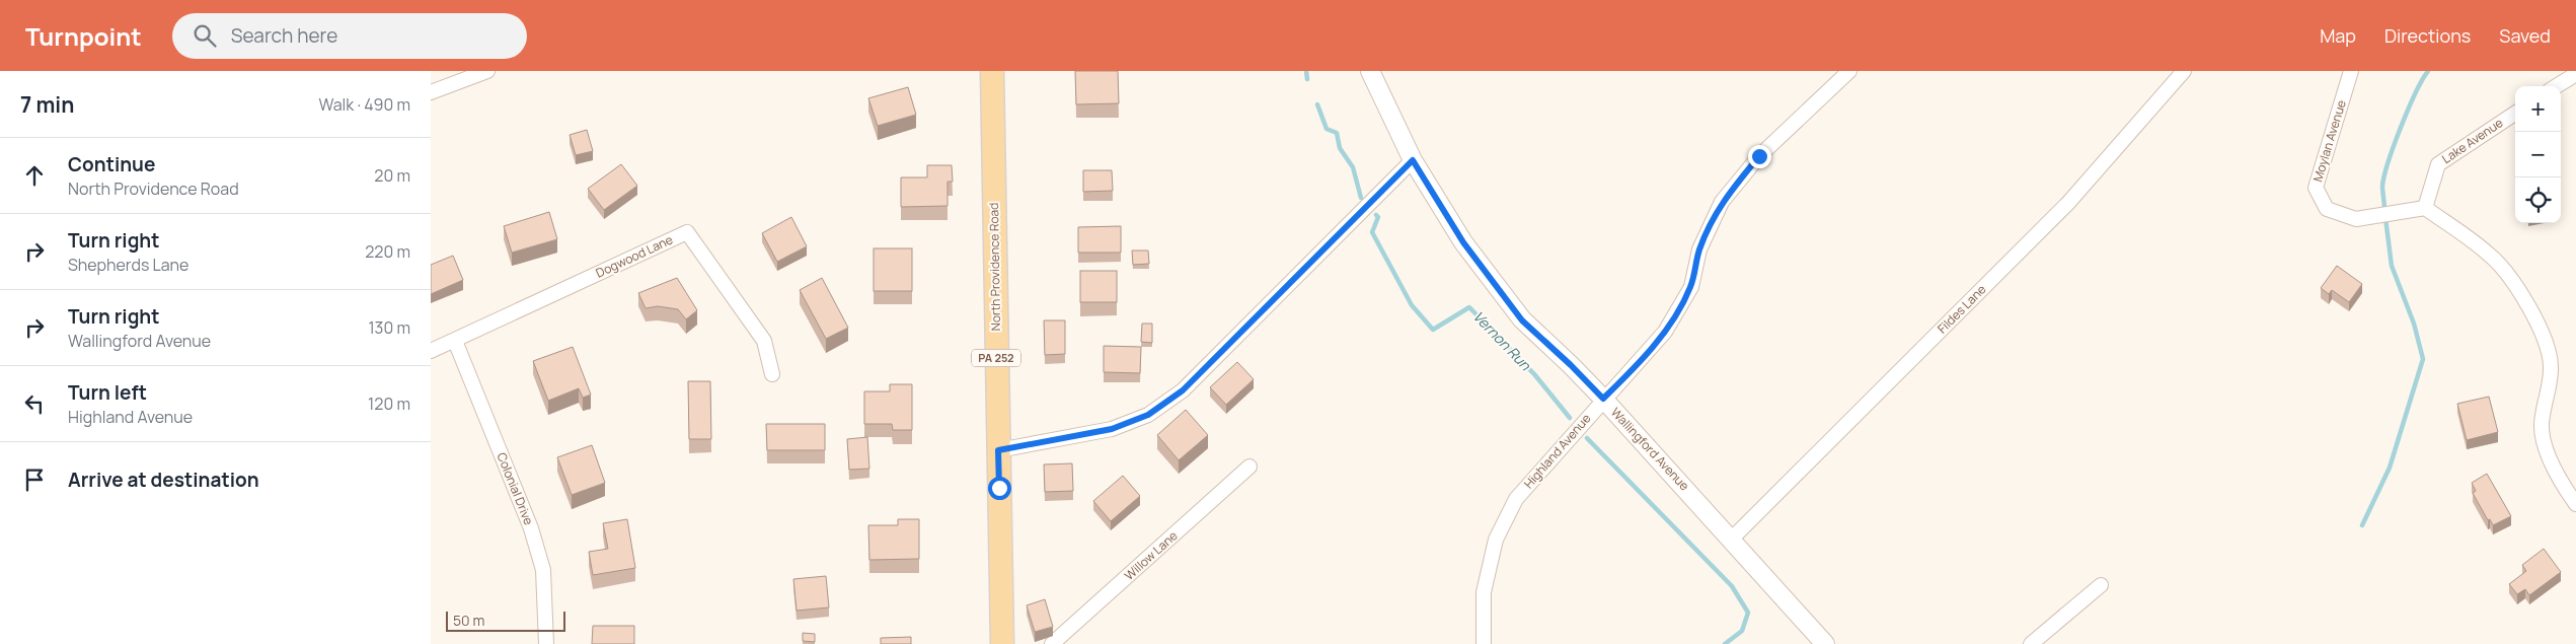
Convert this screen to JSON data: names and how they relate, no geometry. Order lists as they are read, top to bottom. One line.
{"streets":{"main road":["North Providence Road","PA 252"],"street":["Moylan Avenue","Lake Avenue","Dogwood Lane","Fildes Lane","Wallingford Avenue","Highland Avenue","Colonial Drive","Willow Lane"]},"crossings":[["Moylan Avenue","Lake Avenue"],["Dogwood Lane","Colonial Drive"],["Fildes Lane","Wallingford Avenue"],["Wallingford Avenue","Highland Avenue"]],"water":["Vernon Run"],"scale_bar":"50 m","page":{"header":"Turnpoint","search":"Search here","nav":["Map","Directions","Saved"],"heading":["7 min","Walk · 490 m"],"map_buttons":["+","−"],"list":[["Continue","North Providence Road","20 m"],["Turn right","Shepherds Lane","220 m"],["Turn right","Wallingford Avenue","130 m"],["Turn left","Highland Avenue","120 m"],"Arrive at destination"],"scale":"50 m"}}
